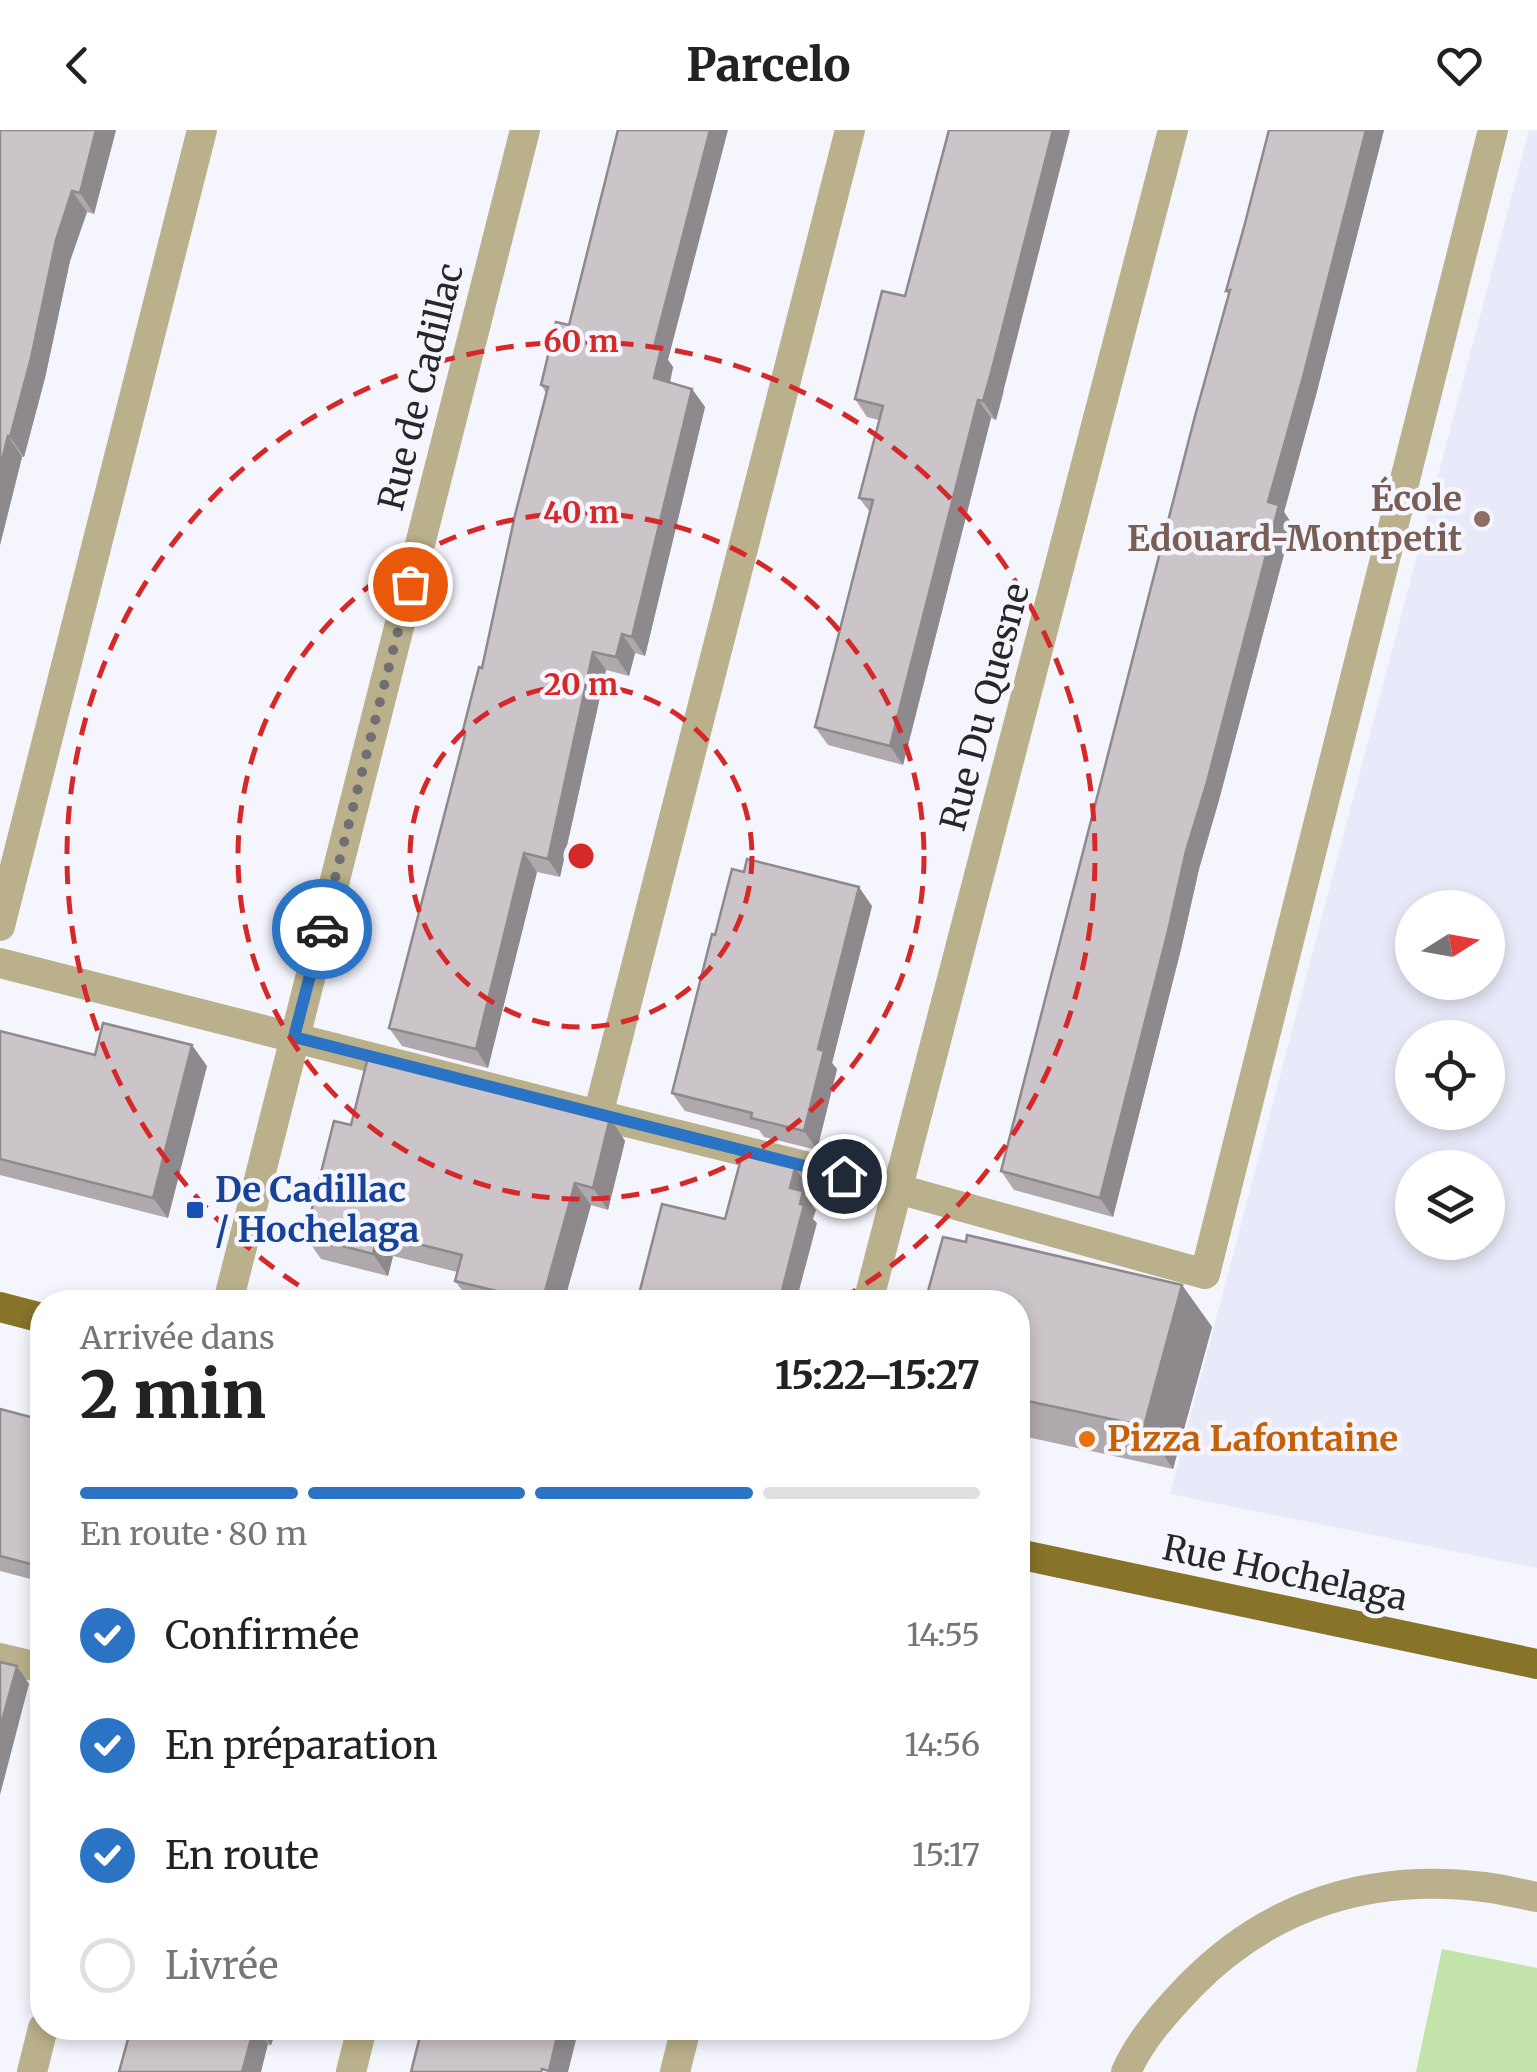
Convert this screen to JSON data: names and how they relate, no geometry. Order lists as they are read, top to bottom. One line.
{"streets":{"main road":["Rue Hochelaga"],"street":["Rue de Cadillac","Rue Du Quesne"]},"places":{"other":["École Edouard-Montpetit","Pizza Lafontaine"],"transit":["De Cadillac / Hochelaga"]},"north":"right","page":{"header":"Parcelo","heading":["2 min","Arrivée dans","15:22–15:27"],"bar":"En route · 80 m","list":[["Confirmée","14:55"],["En préparation","14:56"],["En route","15:17"],"Livrée"]},"rings":["60 m","40 m","20 m"]}
